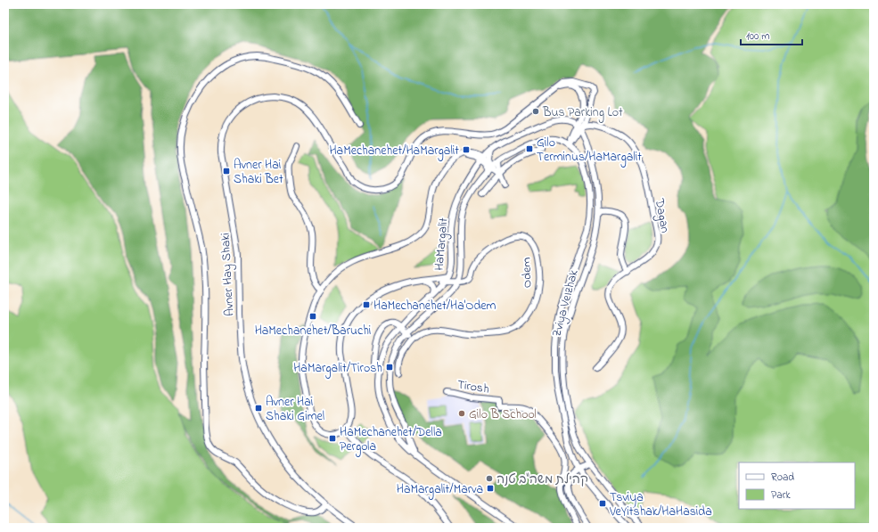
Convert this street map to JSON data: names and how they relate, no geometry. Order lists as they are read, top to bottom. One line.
{"streets":{"street":["Dagan","HaMargalit","Odem","Avner Hay Shaki","Zviya VeIzhak","Tirosh"]},"crossings":[["Dagan","HaMargalit"],["Dagan","Zviya VeIzhak"],["HaMargalit","Zviya VeIzhak"]],"places":{"other":["Bus Parking Lot","Gilo B School","קהילת משה\"ב טנה"],"transit":["Gilo Terminus/HaMargalit","HaMechanehet/HaMargalit","Avner Hai Shaki Bet","HaMechanehet/Ha'Odem","HaMechanehet/Baruchi","HaMargalit/Tirosh","Avner Hai Shaki Gimel","HaMechanehet/Della Pergola","HaMargalit/Marva","Tsviya VeYitshak/HaHasida"]},"legend":["Road","Park"],"scale_bar":"100 m"}
